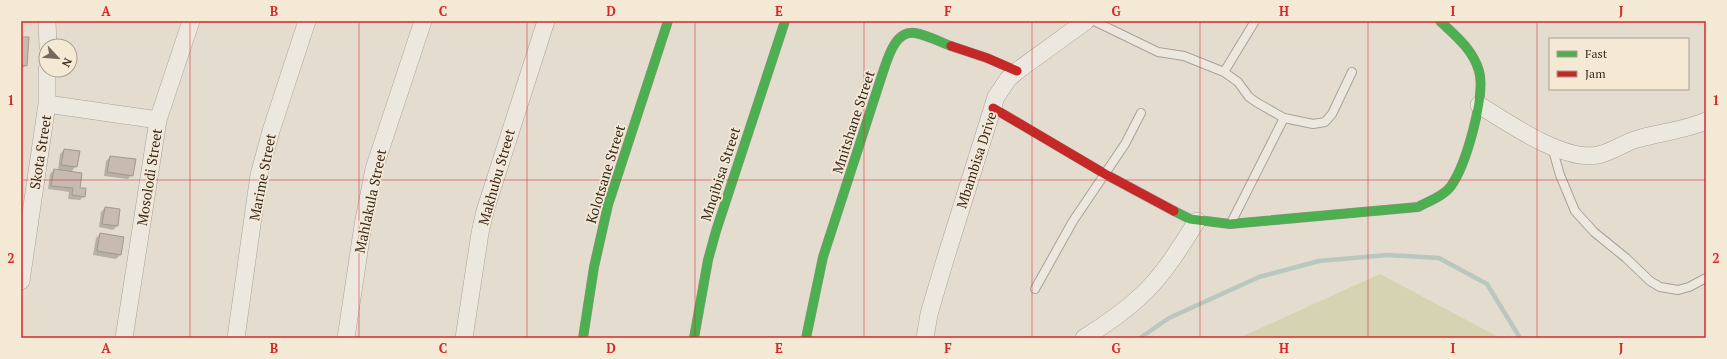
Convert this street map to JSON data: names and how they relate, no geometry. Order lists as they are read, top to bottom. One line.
{"streets":{"street":["Mnitshane Street","Skota Street","Mbambisa Drive","Kolotsane Street","Mnqibisa Street","Mosolodi Street","Marime Street","Makhubu Street","Mahlakula Street"]},"crossings":[["Mnitshane Street","Mbambisa Drive"]],"legend":["Fast","Jam"],"north":"bottom right","grid":{"columns":["A","B","C","D","E","F","G","H","I","J"],"rows":["1","2"]}}
